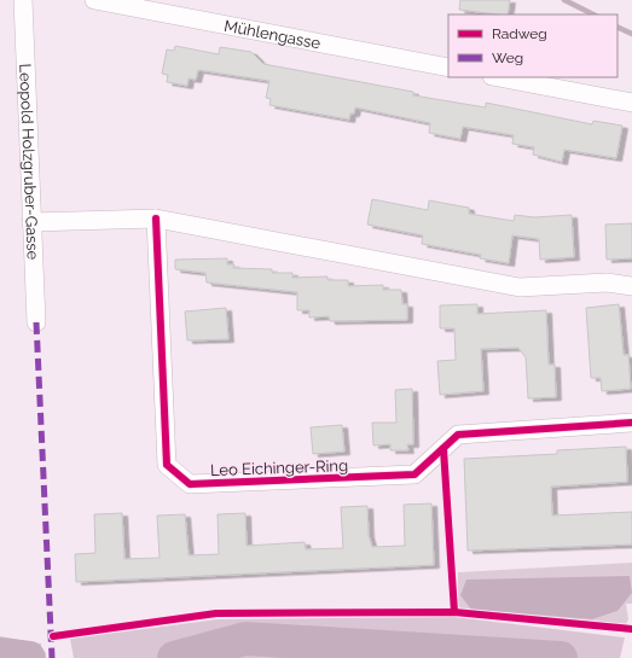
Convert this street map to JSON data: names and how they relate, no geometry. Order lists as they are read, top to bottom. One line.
{"streets":{"street":["Mühlengasse","Leopold Holzgruber-Gasse","Leo Eichinger-Ring"]},"legend":["Radweg","Weg"]}
